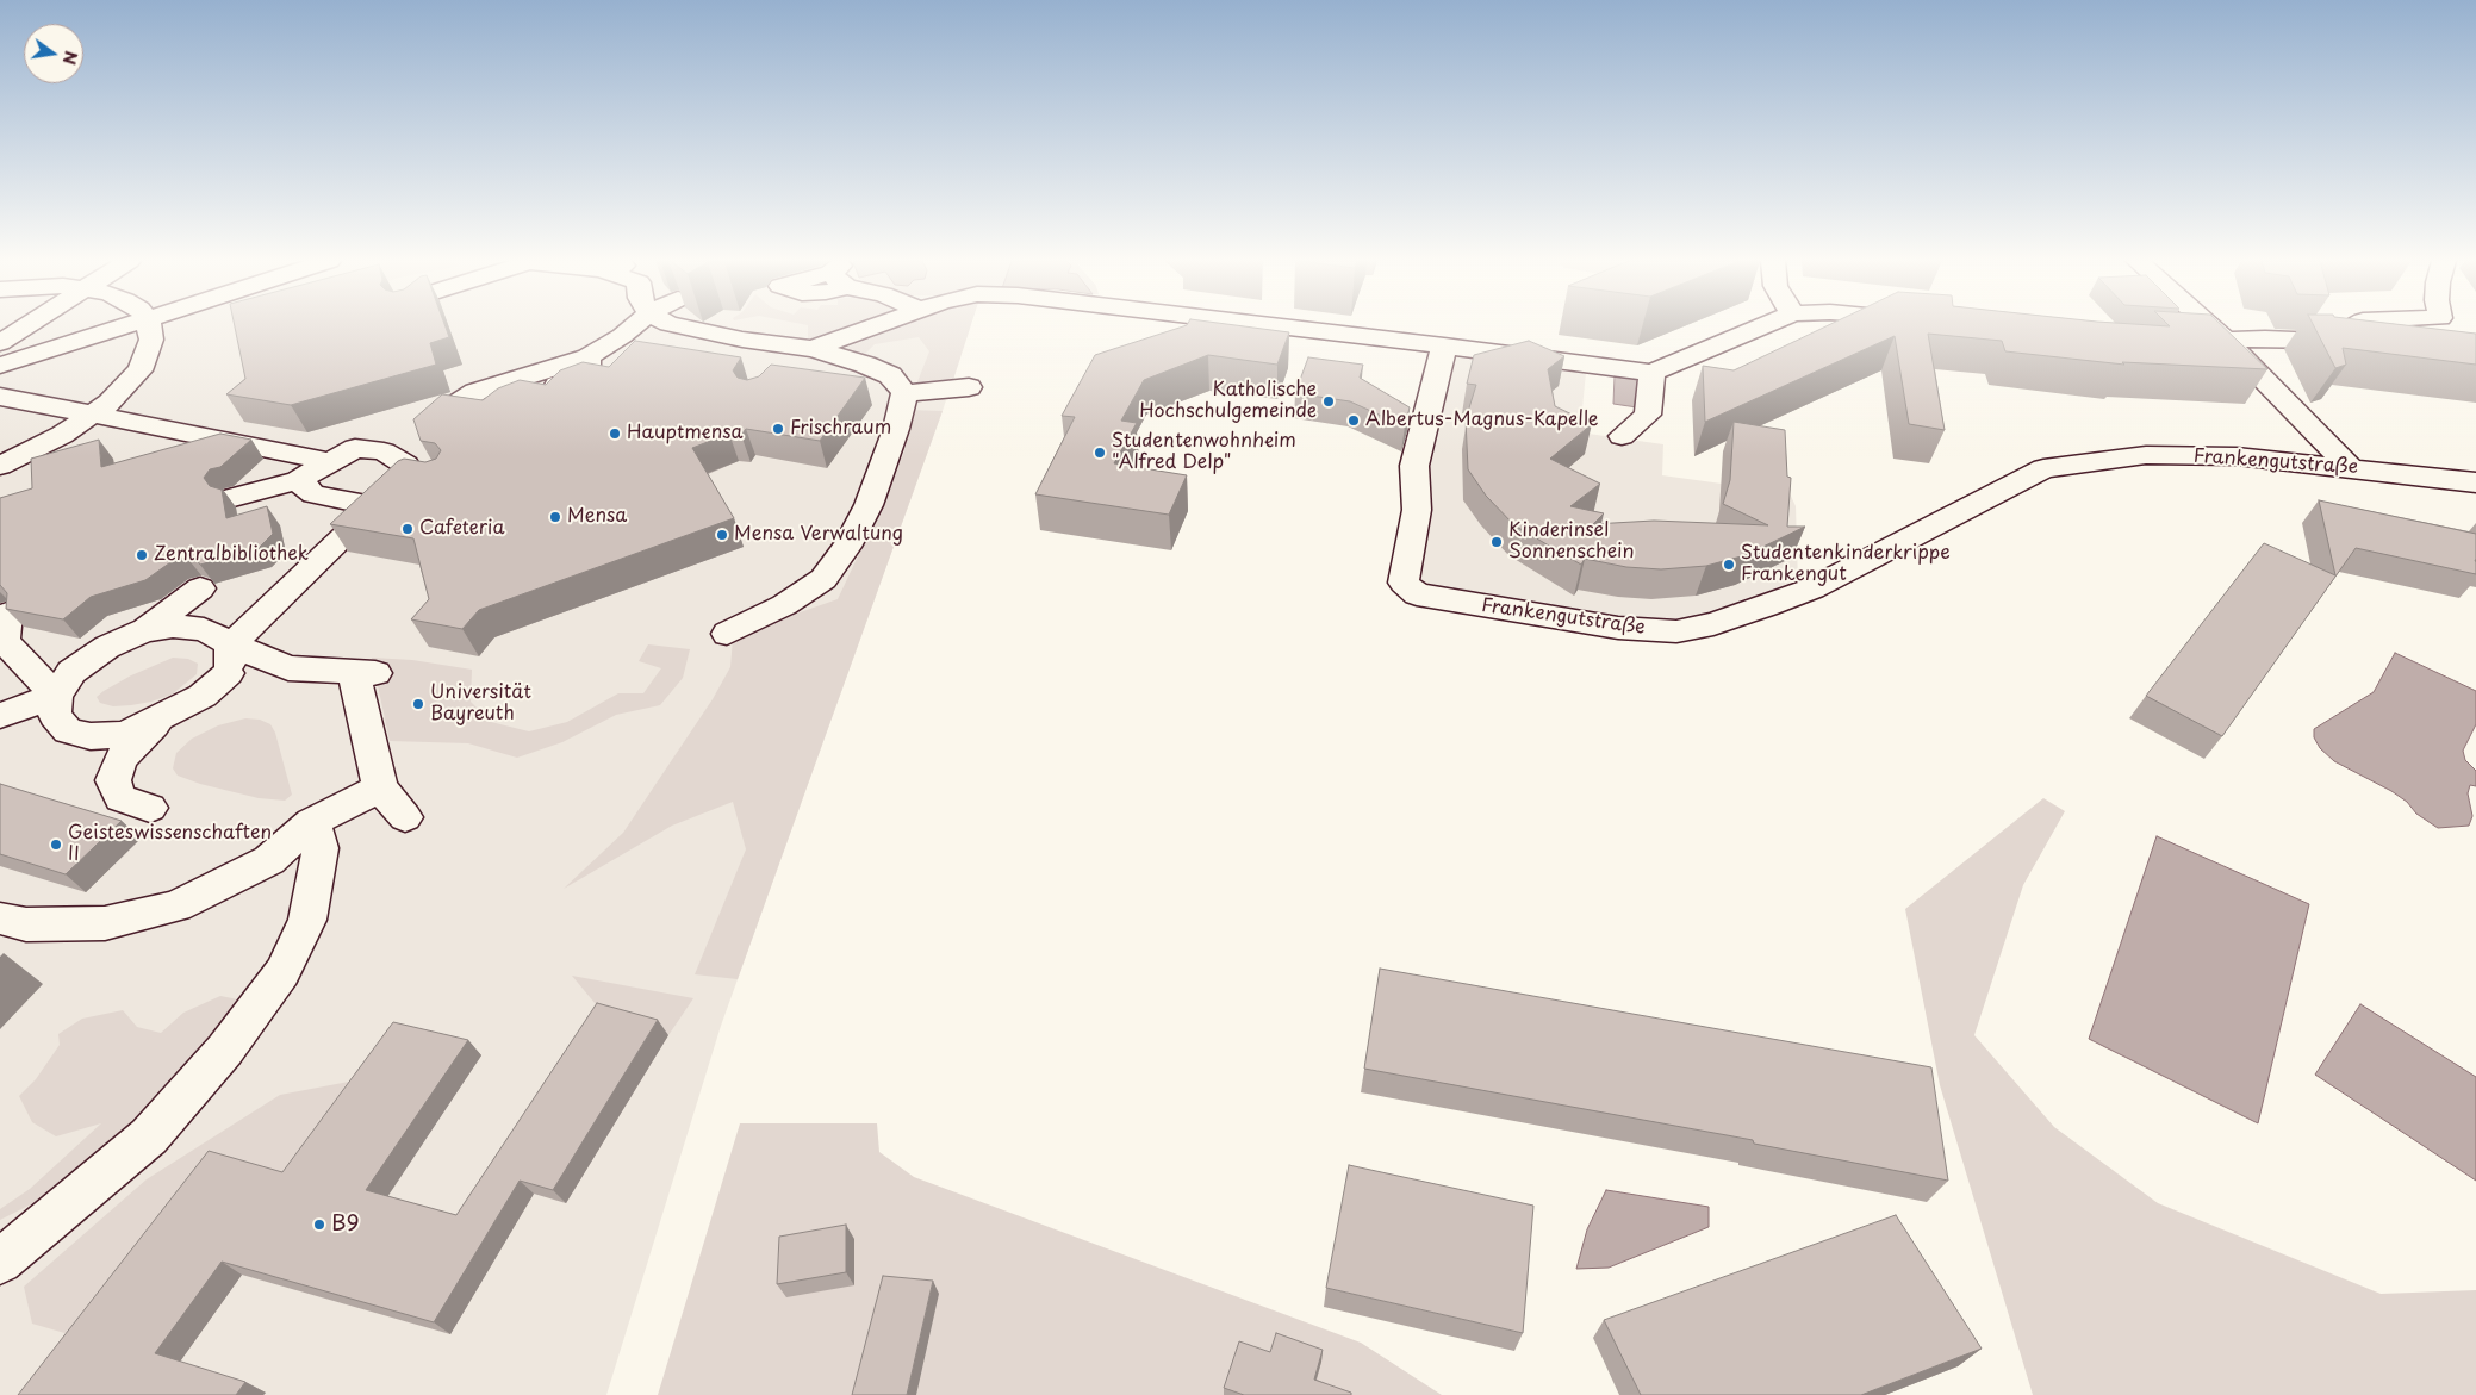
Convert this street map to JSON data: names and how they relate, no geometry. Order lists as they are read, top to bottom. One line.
{"streets":{"street":["Frankengutstraße"]},"places":["Katholische Hochschulgemeinde","Albertus-Magnus-Kapelle","Frischraum","Hauptmensa","Studentenwohnheim \"Alfred Delp\"","Mensa","Cafeteria","Mensa Verwaltung","Kinderinsel Sonnenschein","Zentralbibliothek","Studentenkinderkrippe Frankengut","Universität Bayreuth","Geisteswissenschaften II","B9"],"north":"right"}
